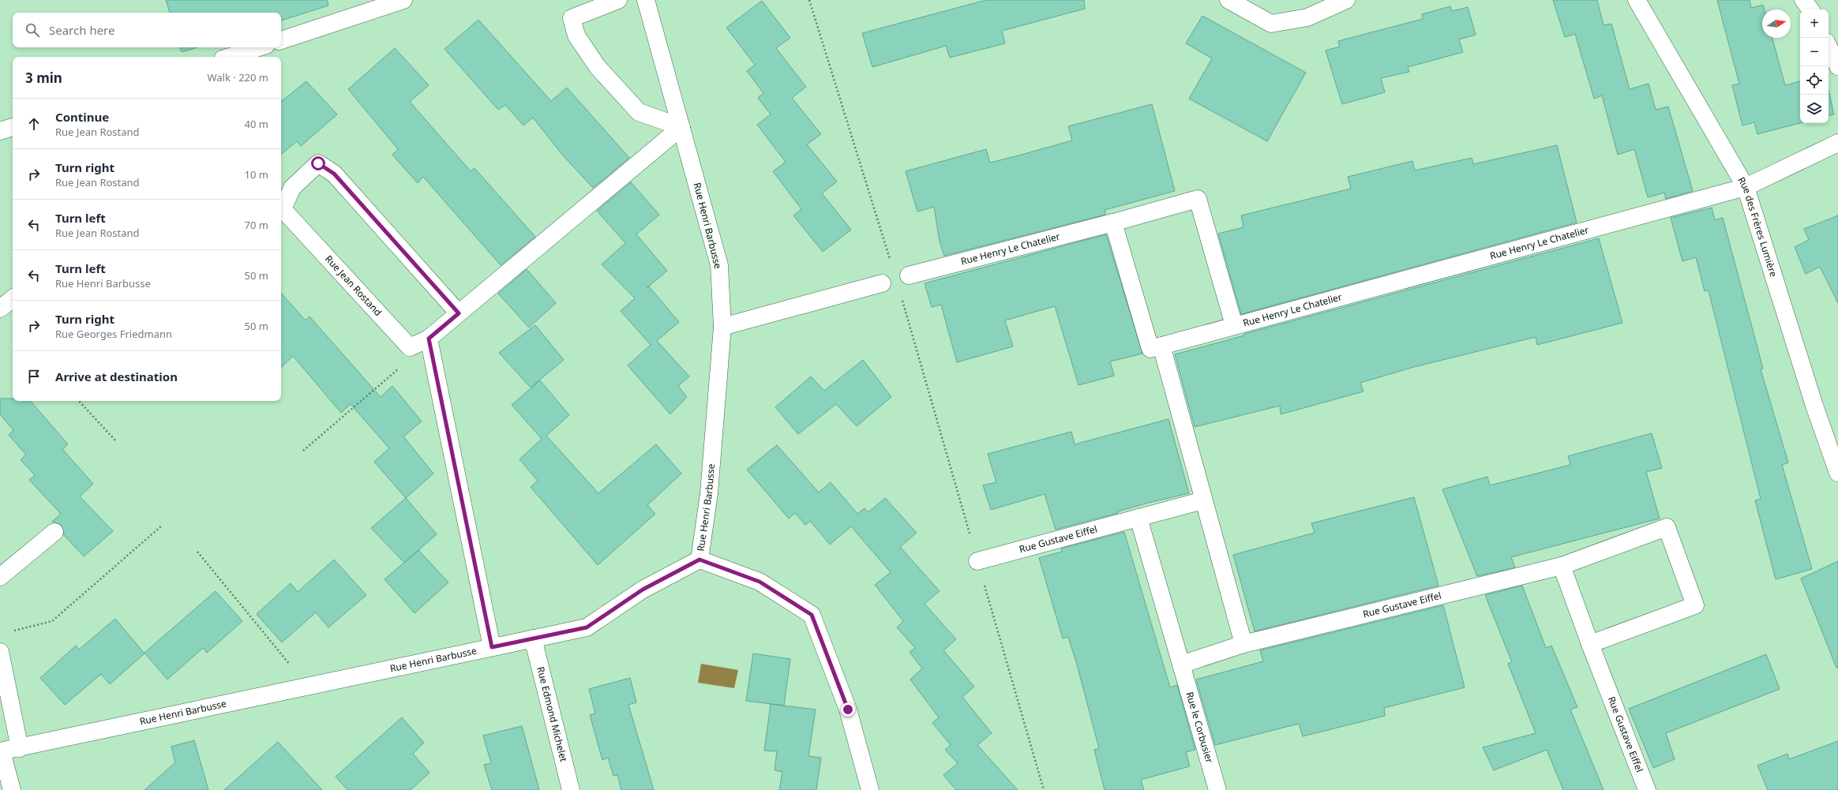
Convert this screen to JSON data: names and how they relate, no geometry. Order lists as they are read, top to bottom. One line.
{"streets":{"street":["Rue Henri Barbusse","Rue des Frères Lumière","Rue Henry Le Chatelier","Rue Jean Rostand","Rue Gustave Eiffel","Rue Edmond Michelet","Rue le Corbusier"]},"crossings":[["Rue Henri Barbusse","Rue Edmond Michelet"],["Rue des Frères Lumière","Rue Henry Le Chatelier"],["Rue Gustave Eiffel","Rue le Corbusier"]],"north":"right","page":{"map_buttons":["+","−"],"search":"Search here","heading":["3 min","Walk · 220 m"],"list":[["Continue","Rue Jean Rostand","40 m"],["Turn right","Rue Jean Rostand","10 m"],["Turn left","Rue Jean Rostand","70 m"],["Turn left","Rue Henri Barbusse","50 m"],["Turn right","Rue Georges Friedmann","50 m"],"Arrive at destination"]}}
